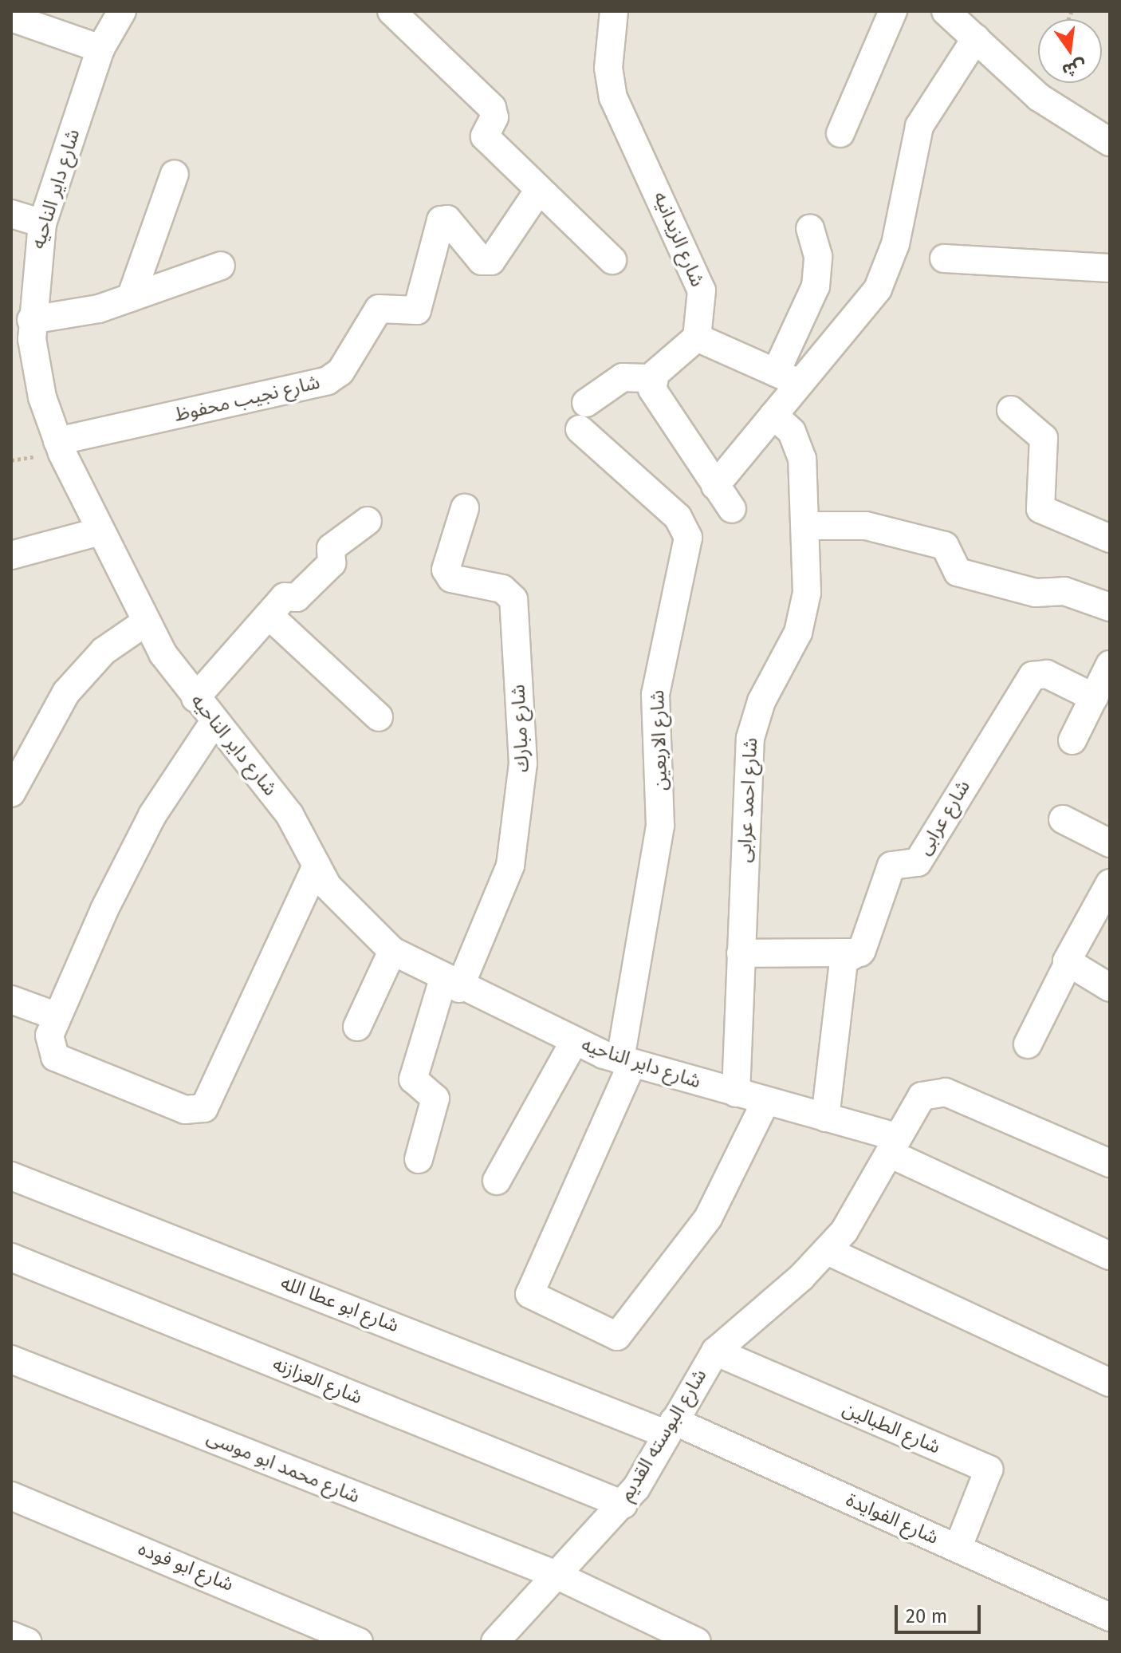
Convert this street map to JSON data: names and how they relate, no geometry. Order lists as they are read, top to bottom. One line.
{"streets":{"street":["شارع داير الناحيه","شارع الزيدانيه","شارع نجيب محفوظ","شارع مبارك","شارع الاربعين","شارع احمد عرابى","شارع عرابى","شارع ابو عطا الله","شارع العزازنه","شارع الطبالين","شارع البوسته القديم","شارع محمد ابو موسى","شارع الفوايدة","شارع ابو فوده"]},"crossings":[["شارع داير الناحيه","شارع نجيب محفوظ"],["شارع داير الناحيه","شارع مبارك"],["شارع داير الناحيه","شارع الاربعين"],["شارع داير الناحيه","شارع احمد عرابى"],["شارع داير الناحيه","شارع عرابى"],["شارع داير الناحيه","شارع البوسته القديم"],["شارع ابو عطا الله","شارع البوسته القديم"],["شارع ابو عطا الله","شارع الفوايدة"],["شارع العزازنه","شارع البوسته القديم"],["شارع الطبالين","شارع البوسته القديم"],["شارع الطبالين","شارع الفوايدة"],["شارع البوسته القديم","شارع محمد ابو موسى"],["شارع البوسته القديم","شارع الفوايدة"]],"scale_bar":"20 m","north":"bottom"}
